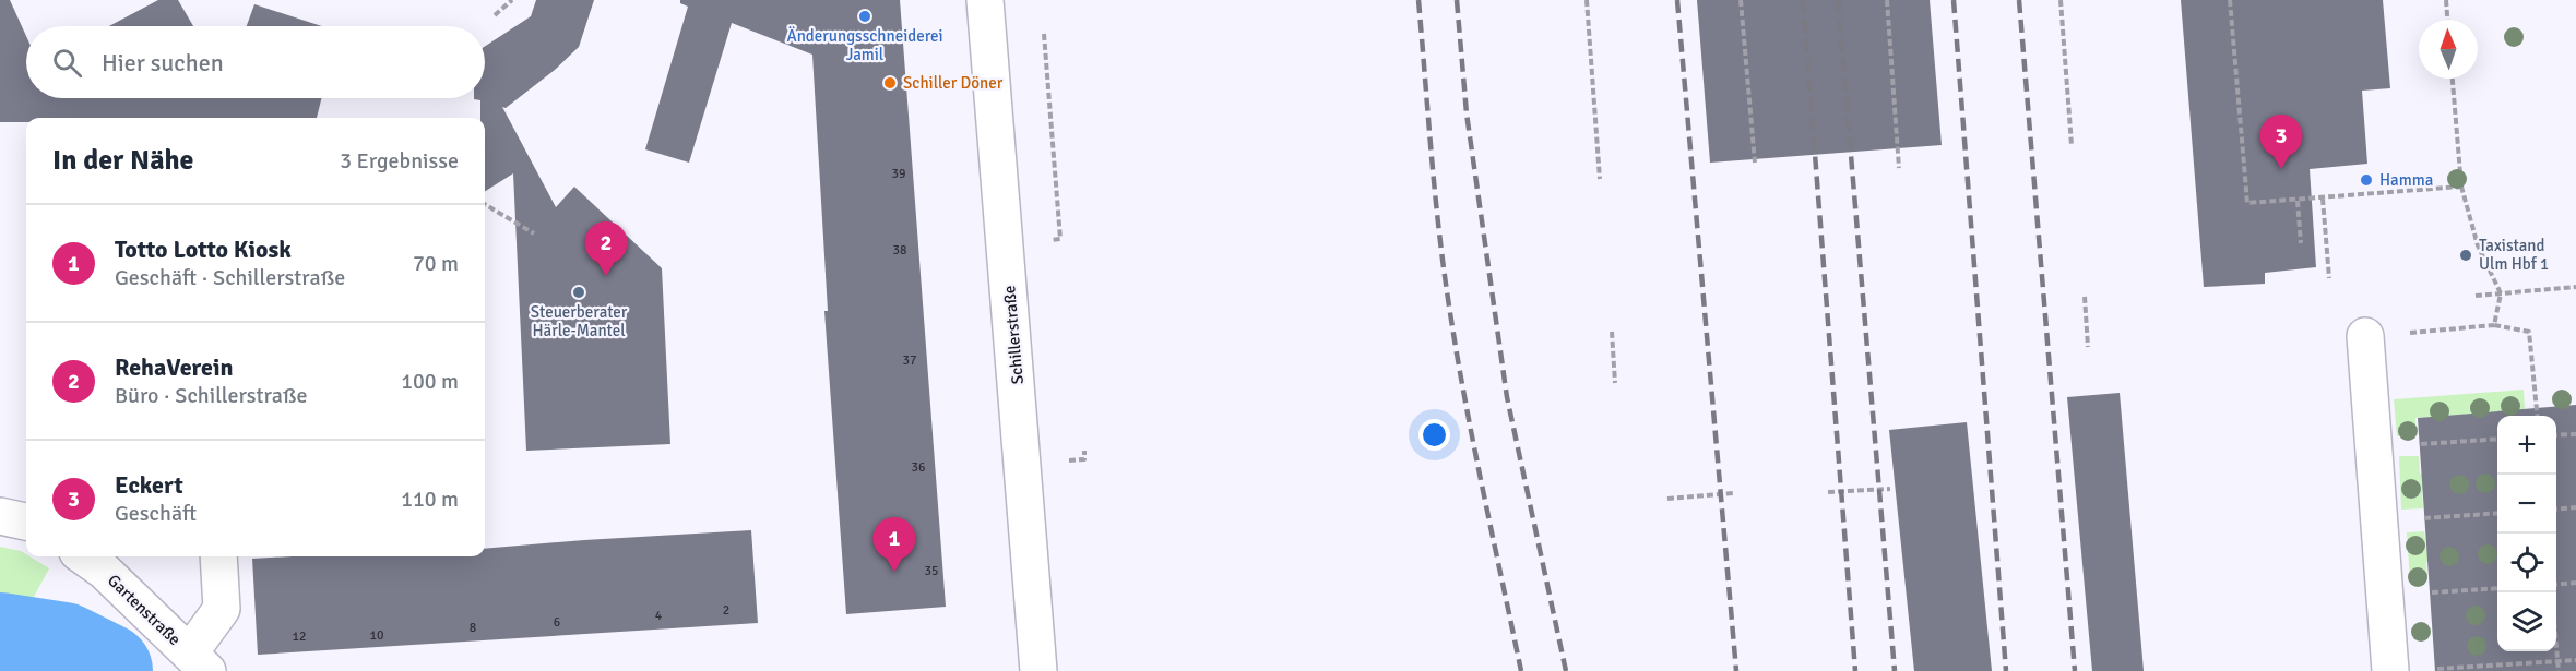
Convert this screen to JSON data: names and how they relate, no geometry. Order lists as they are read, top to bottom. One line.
{"streets":{"street":["Schillerstraße","Gartenstraße"]},"places":["Änderungsschneiderei Jamil","Schiller Döner","Hamma","Taxistand Ulm Hbf 1","Steuerberater Härle-Mantel"],"house_numbers":["39","38","37","36","35","2","4","6","8","10","12"],"north":"top","page":{"search":"Hier suchen","pins":["3","2","1"],"heading":["In der Nähe","3 Ergebnisse"],"list":[{"mark":"1","name":"Totto Lotto Kiosk","note":"Geschäft · Schillerstraße","value":"70 m"},{"mark":"2","name":"RehaVerein","note":"Büro · Schillerstraße","value":"100 m"},{"mark":"3","name":"Eckert","note":"Geschäft","value":"110 m"}],"map_buttons":["+","−"]}}
